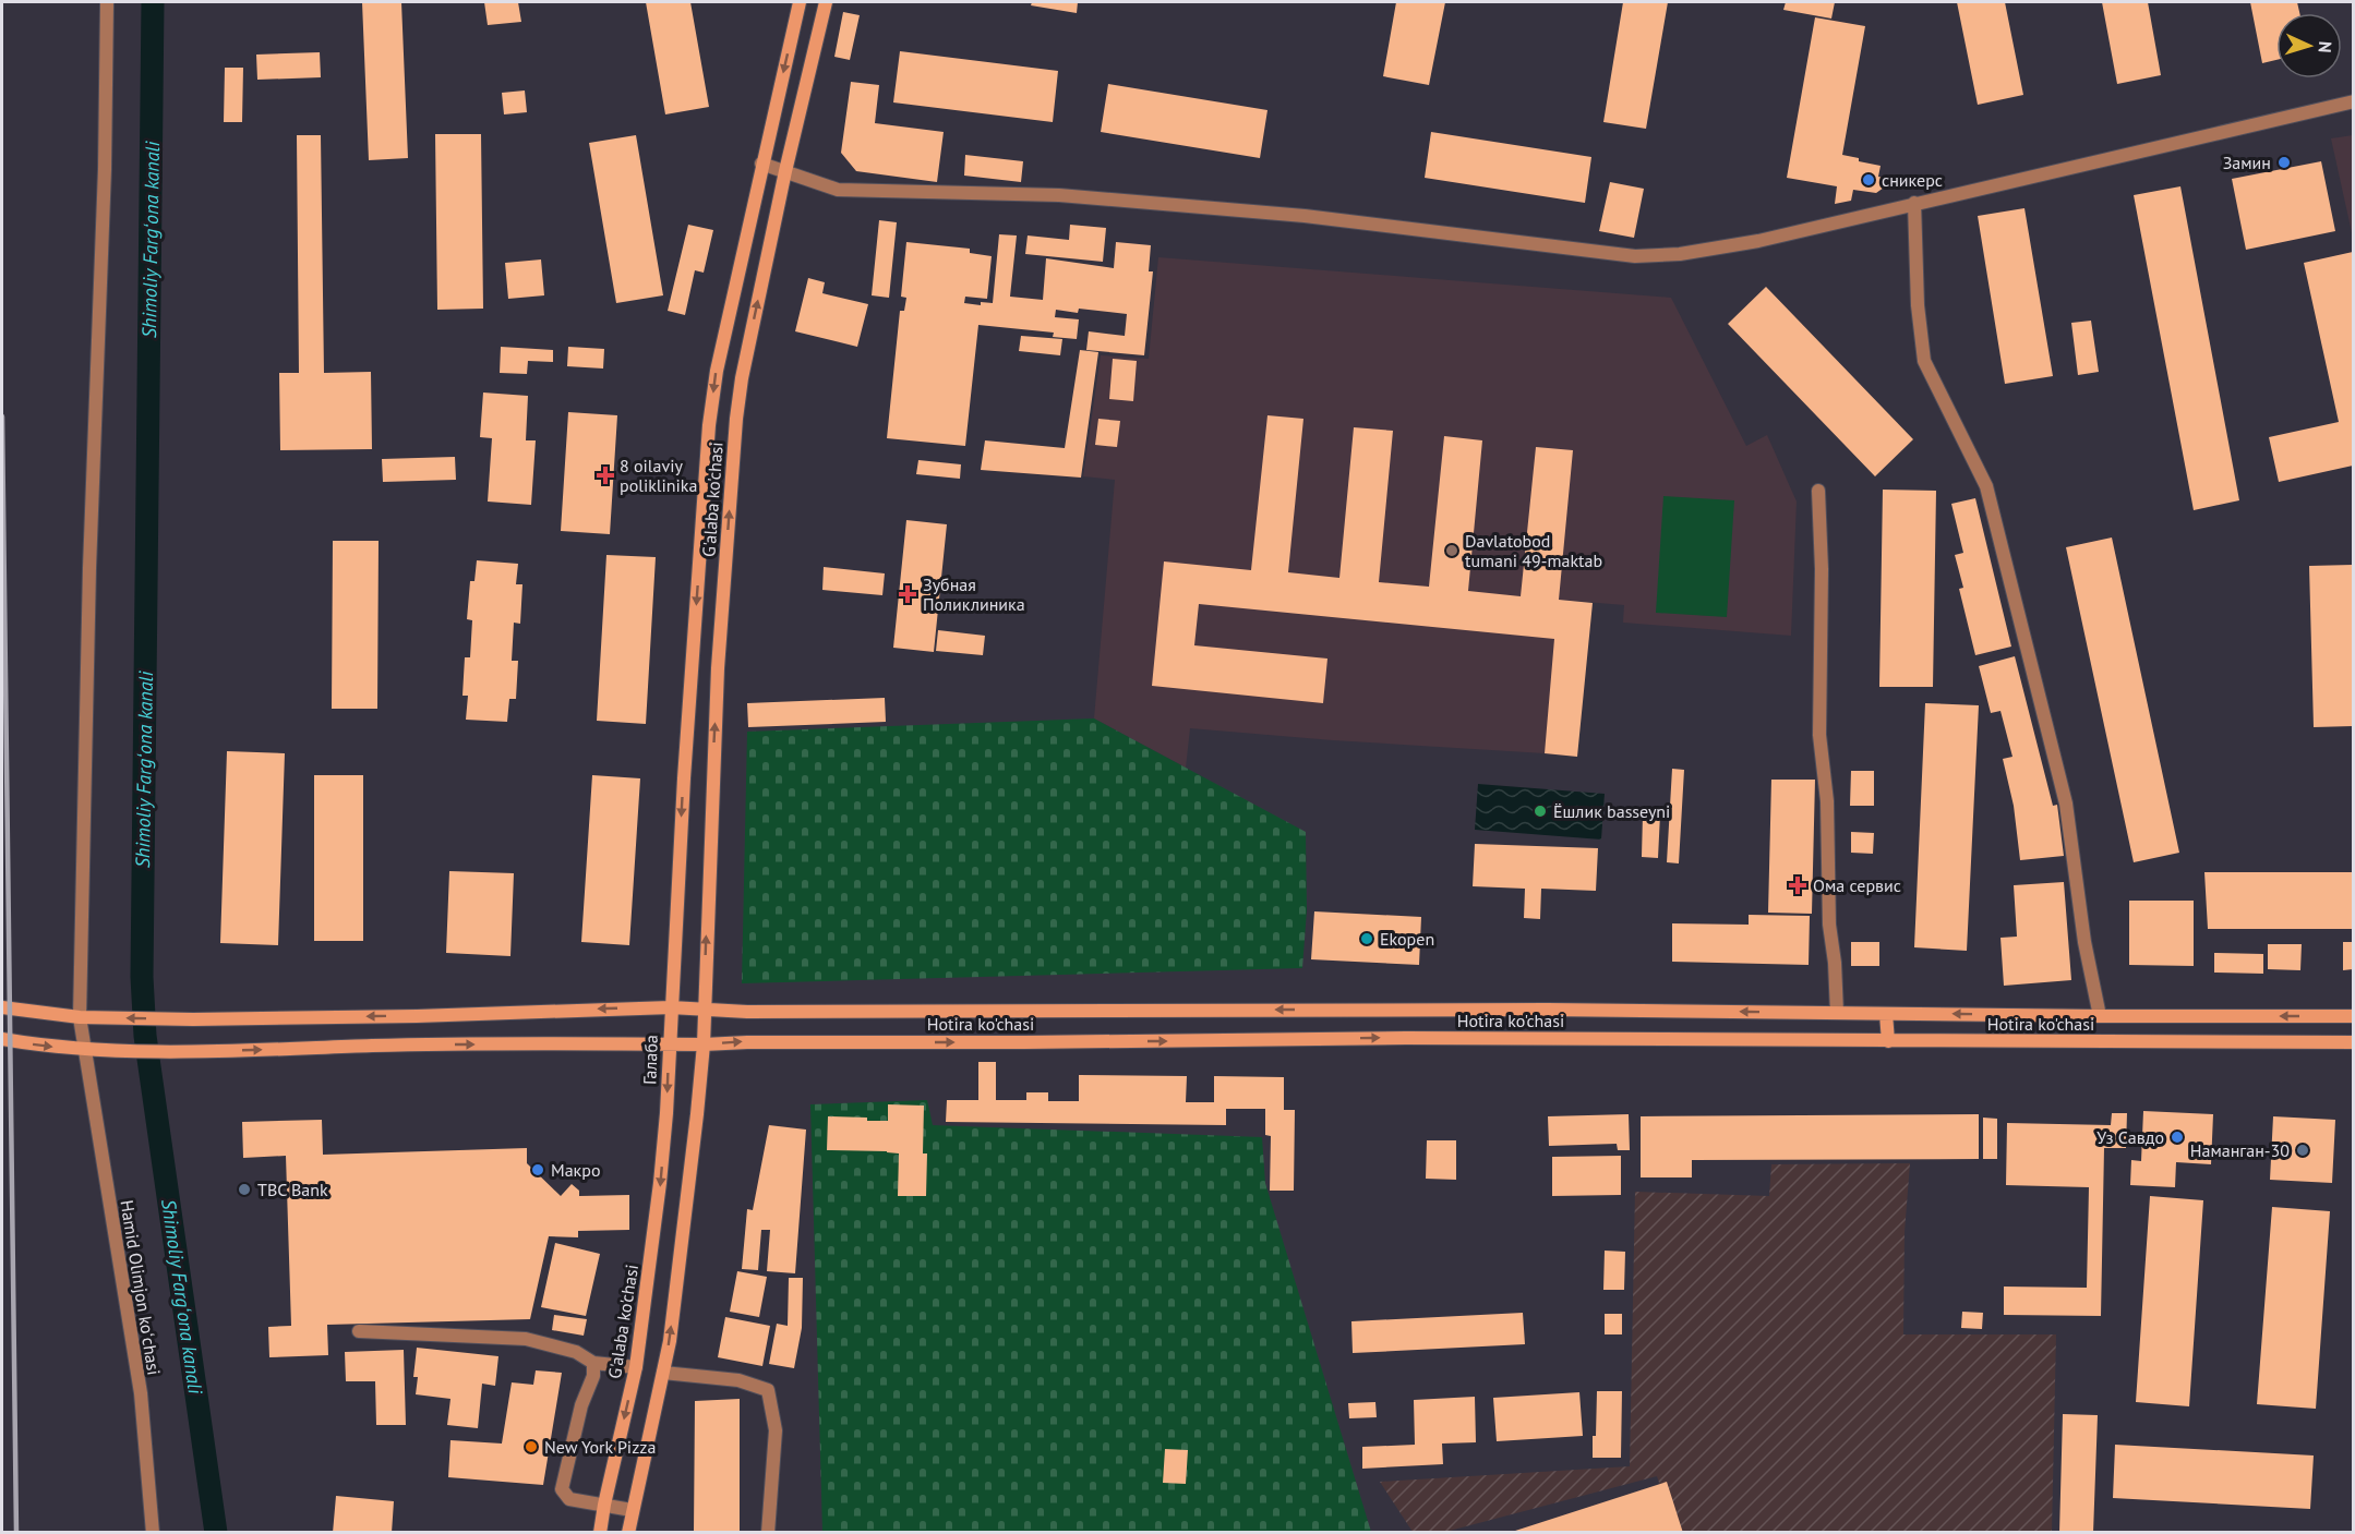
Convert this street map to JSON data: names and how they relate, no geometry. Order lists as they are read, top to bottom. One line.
{"streets":{"main road":["G'alaba ko'chasi","Hotira ko'chasi","Галаба"],"street":["Hamid Olimjon koʻchasi"]},"crossings":[["G'alaba ko'chasi","Hotira ko'chasi"],["G'alaba ko'chasi","Галаба"],["Hotira ko'chasi","Галаба"],["Hotira ko'chasi","Hamid Olimjon koʻchasi"]],"water":["Shimoliy Fargʻona kanali"],"places":{"other":["Замин","сникерс","Davlatobod tumani 49-maktab","Ёшлик basseyni","Ekopen","Уз Савдо","Наманган-30","Макро","TBC Bank","New York Pizza"],"health":["8 oilaviy poliklinika","Зубная Поликлиника","Ома сервис"]},"north":"right"}
